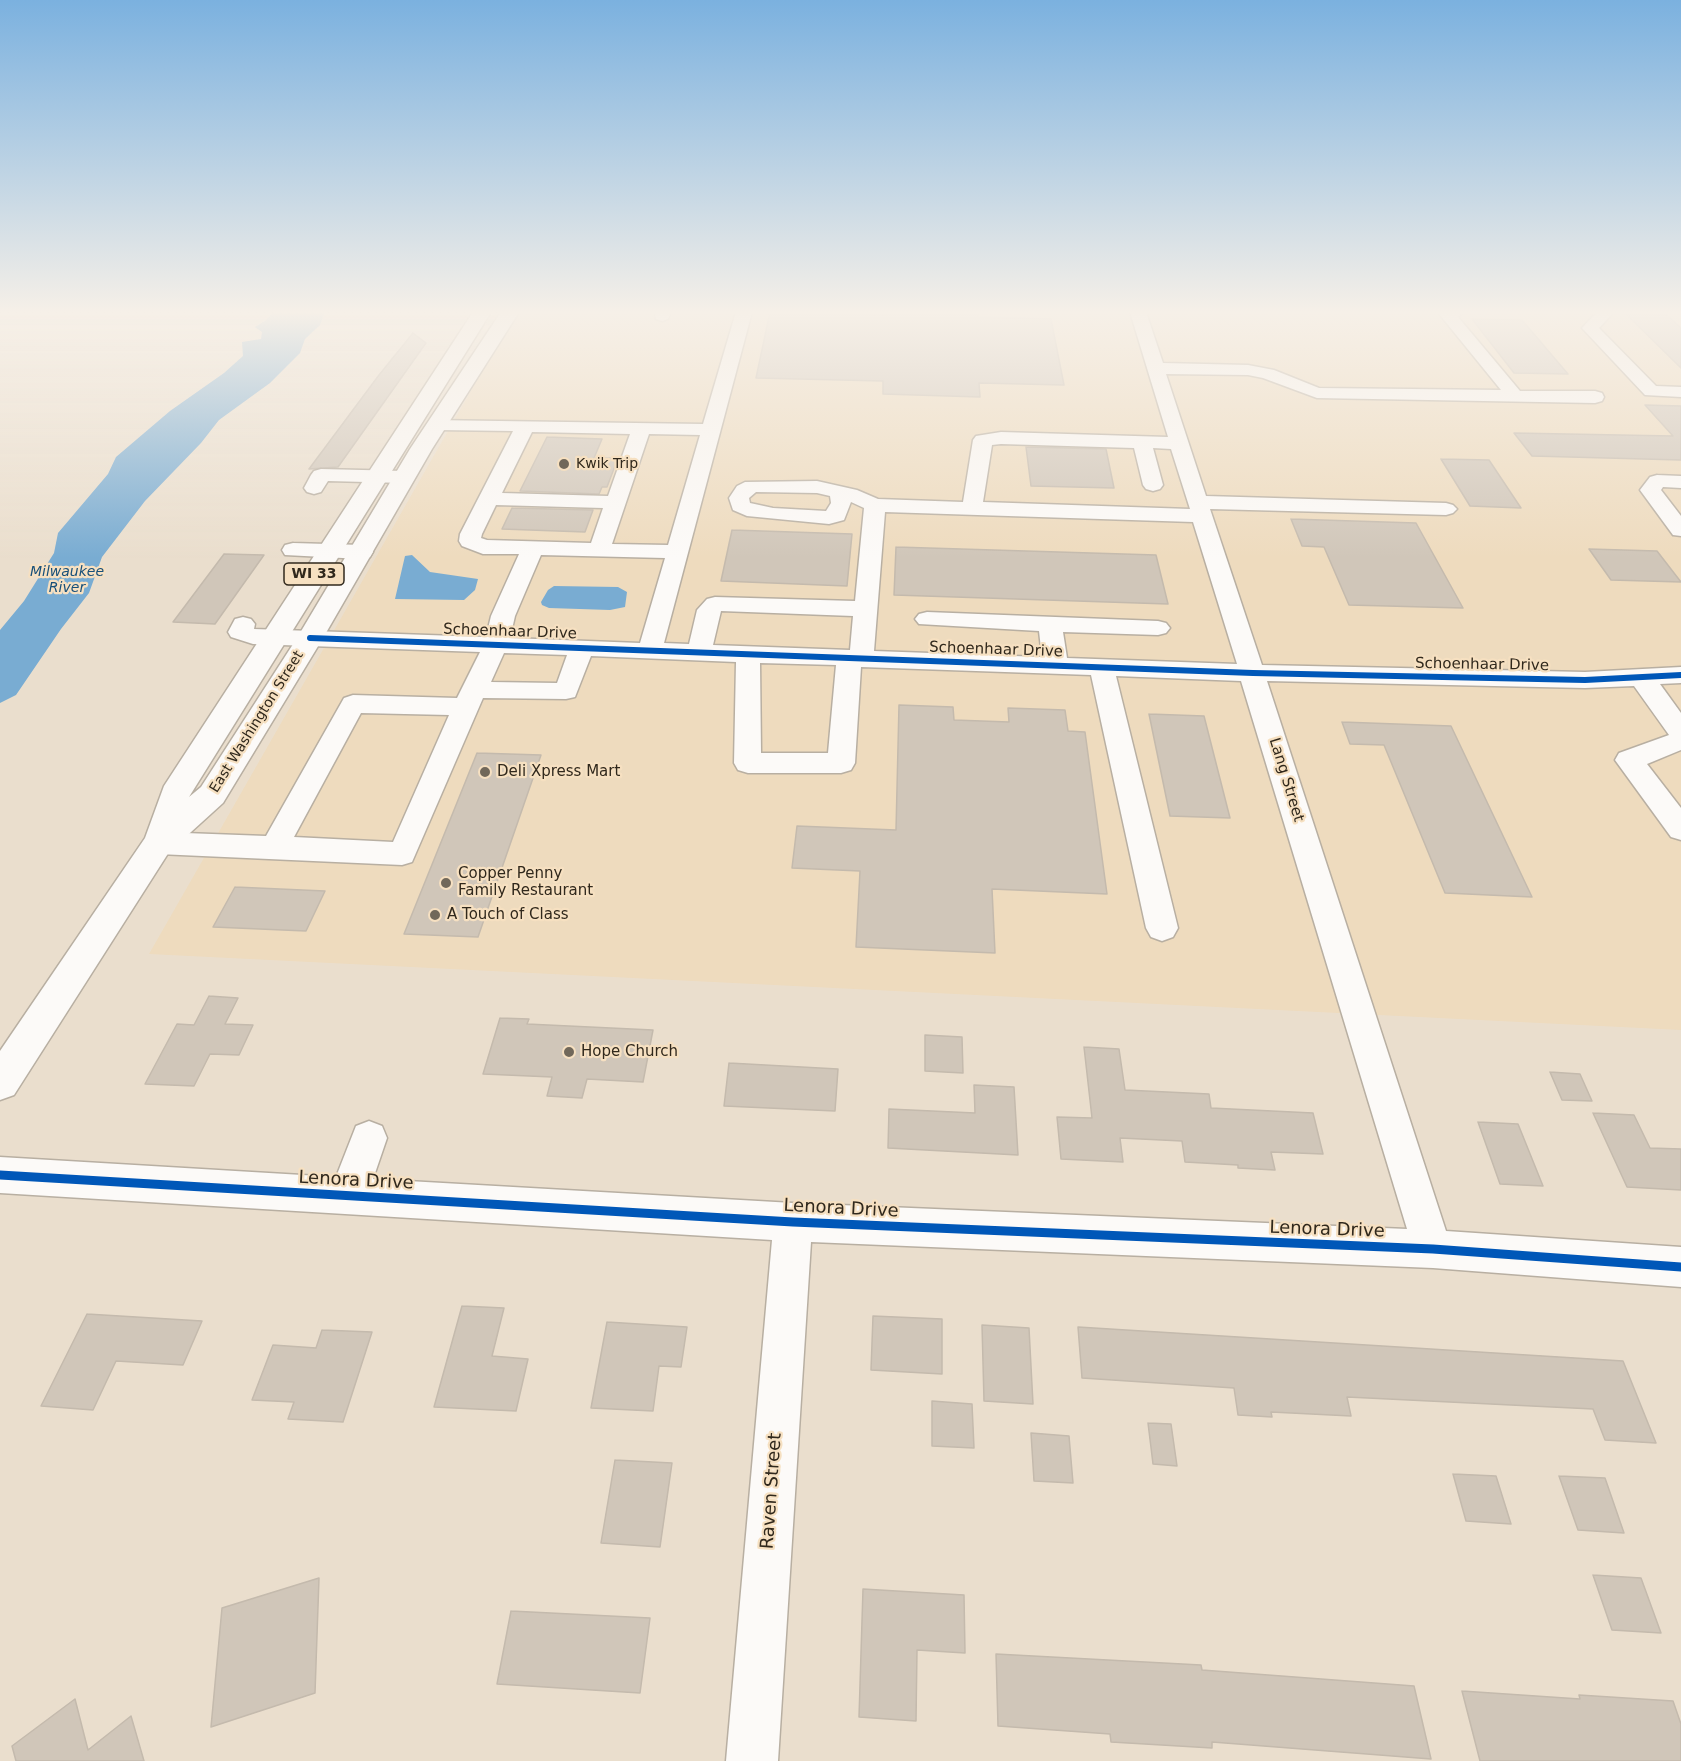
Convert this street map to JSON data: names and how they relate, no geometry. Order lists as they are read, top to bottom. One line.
{"streets":{"main road":["WI 33","East Washington Street"],"street":["Schoenhaar Drive","Lang Street","Lenora Drive","Raven Street"]},"crossings":[["Schoenhaar Drive","East Washington Street"],["Schoenhaar Drive","Lang Street"],["Lang Street","Lenora Drive"],["Lenora Drive","Raven Street"]],"water":["Milwaukee River"],"places":["Kwik Trip","Deli Xpress Mart","Copper Penny Family Restaurant","A Touch of Class","Hope Church"]}
